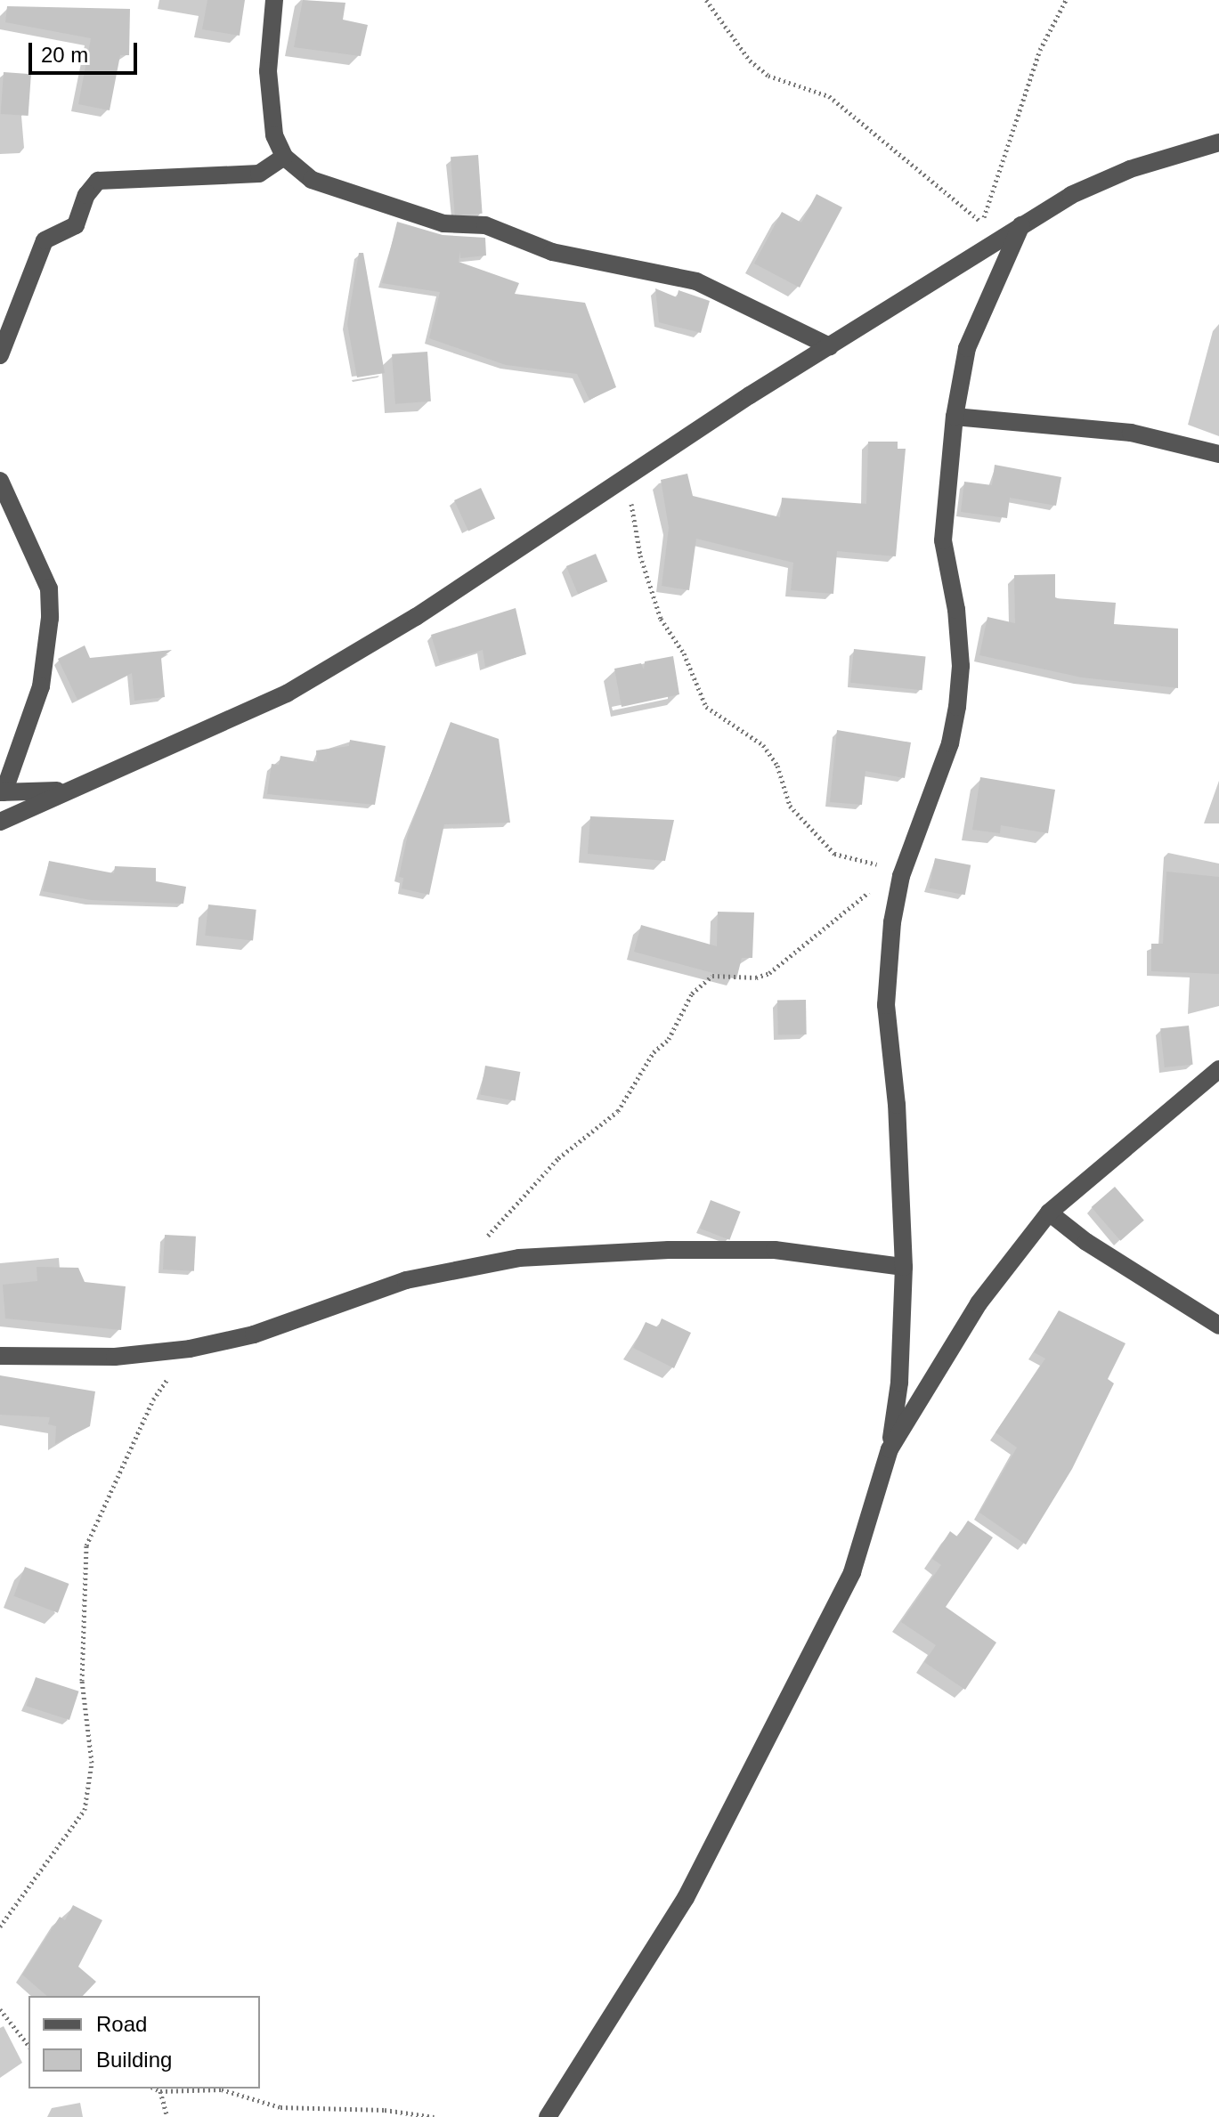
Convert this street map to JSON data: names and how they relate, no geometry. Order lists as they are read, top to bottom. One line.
{"legend":["Road","Building"],"scale_bar":"20 m"}
